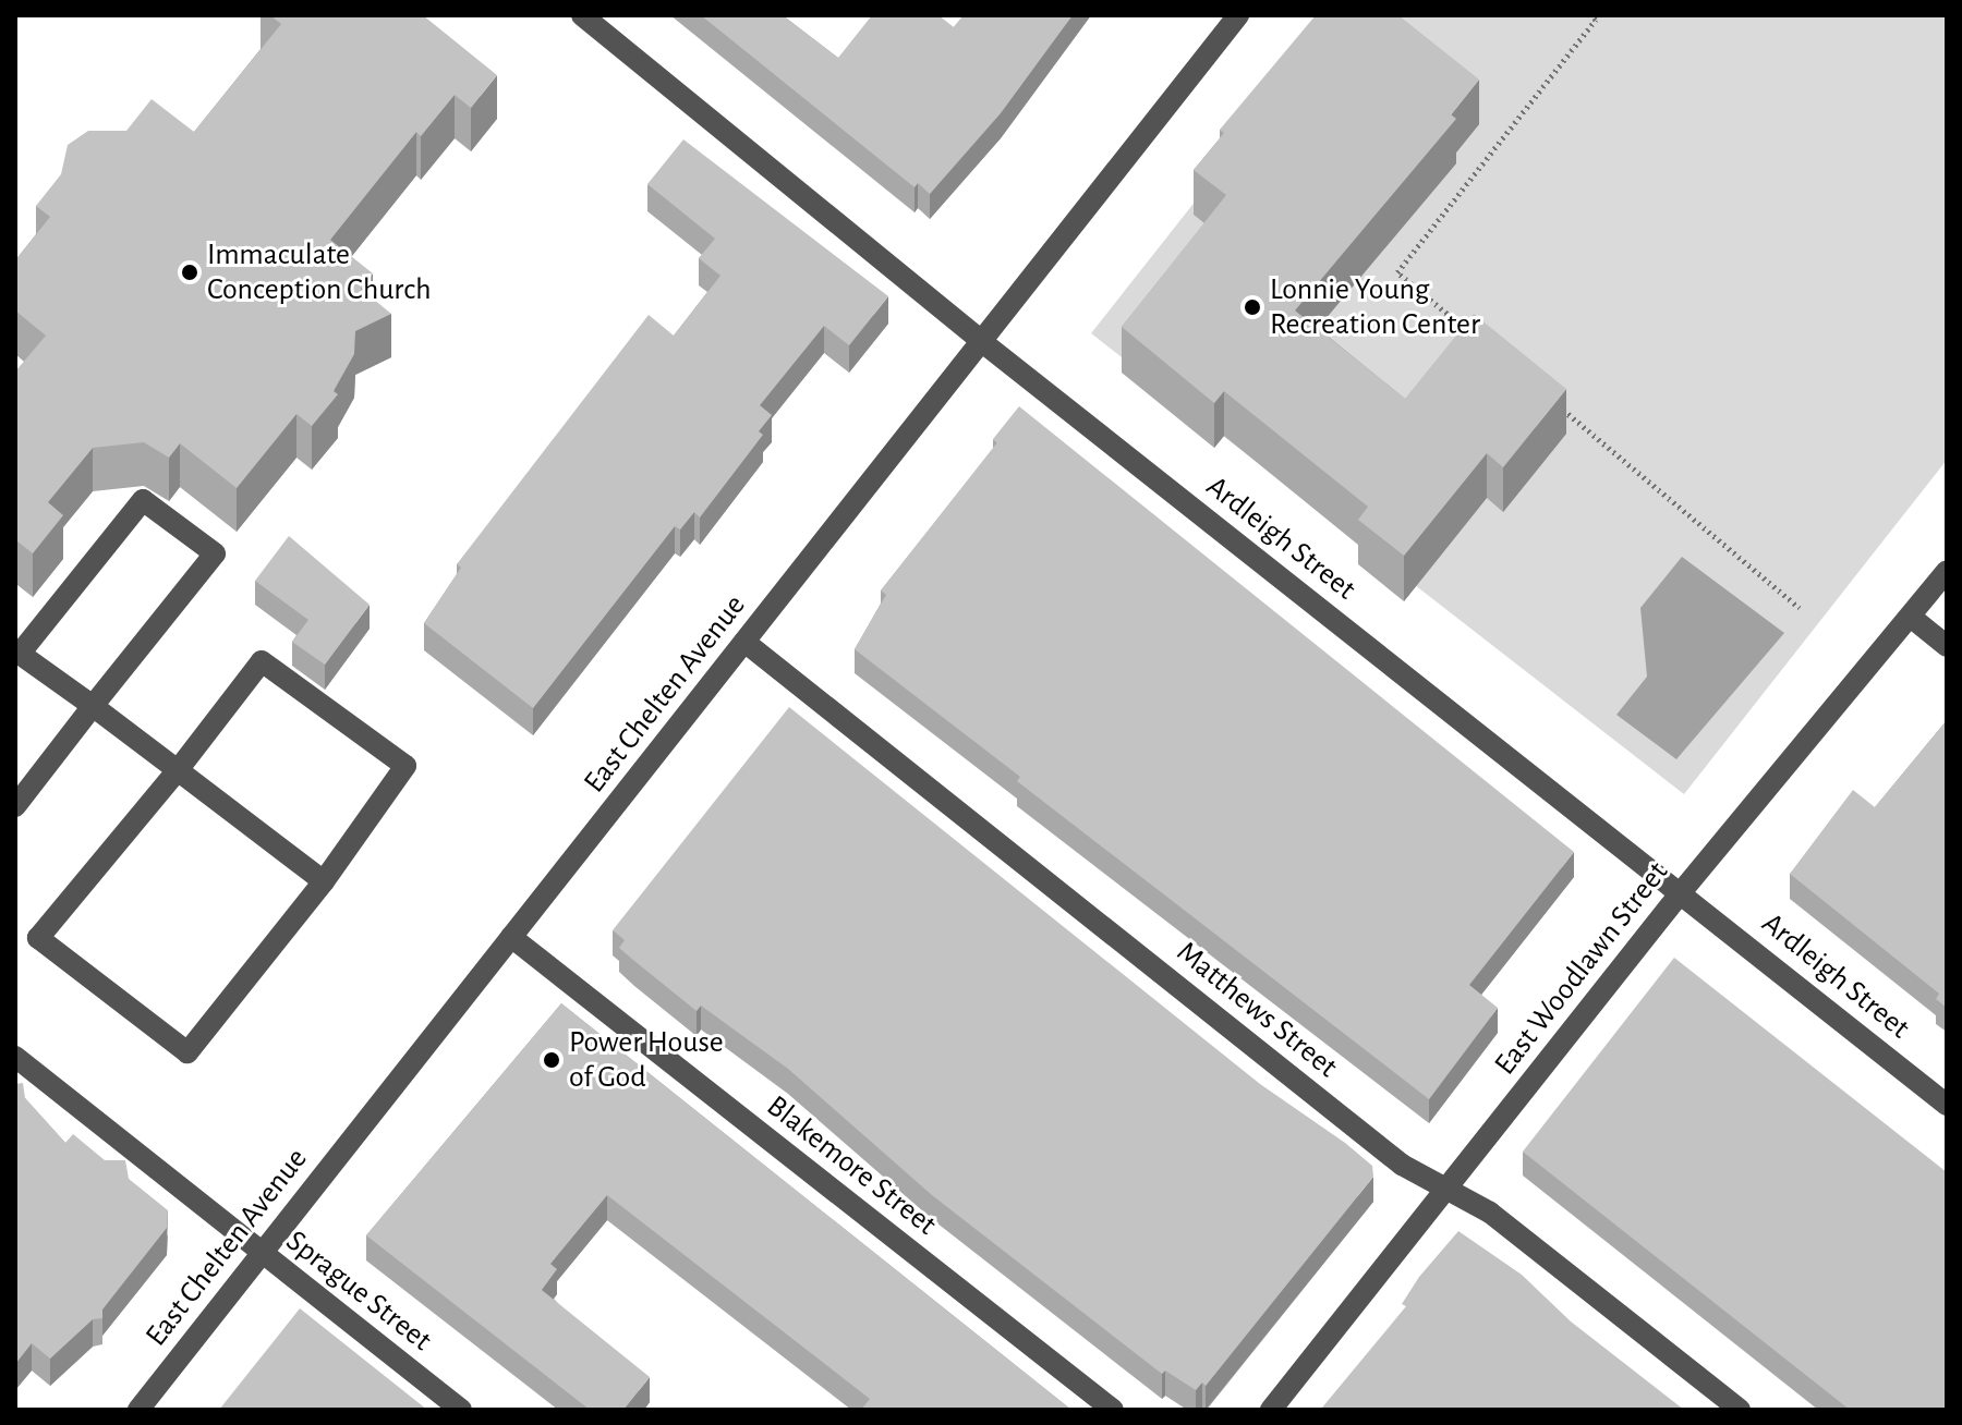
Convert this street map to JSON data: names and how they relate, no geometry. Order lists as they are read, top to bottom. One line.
{"streets":{"street":["Ardleigh Street","East Chelten Avenue","East Woodlawn Street","Matthews Street","Blakemore Street","Sprague Street"]},"crossings":[["Ardleigh Street","East Chelten Avenue"],["Ardleigh Street","East Woodlawn Street"],["East Chelten Avenue","Matthews Street"],["East Chelten Avenue","Blakemore Street"],["East Chelten Avenue","Sprague Street"],["East Woodlawn Street","Matthews Street"]],"places":["Immaculate Conception Church","Lonnie Young Recreation Center","Power House of God"]}
